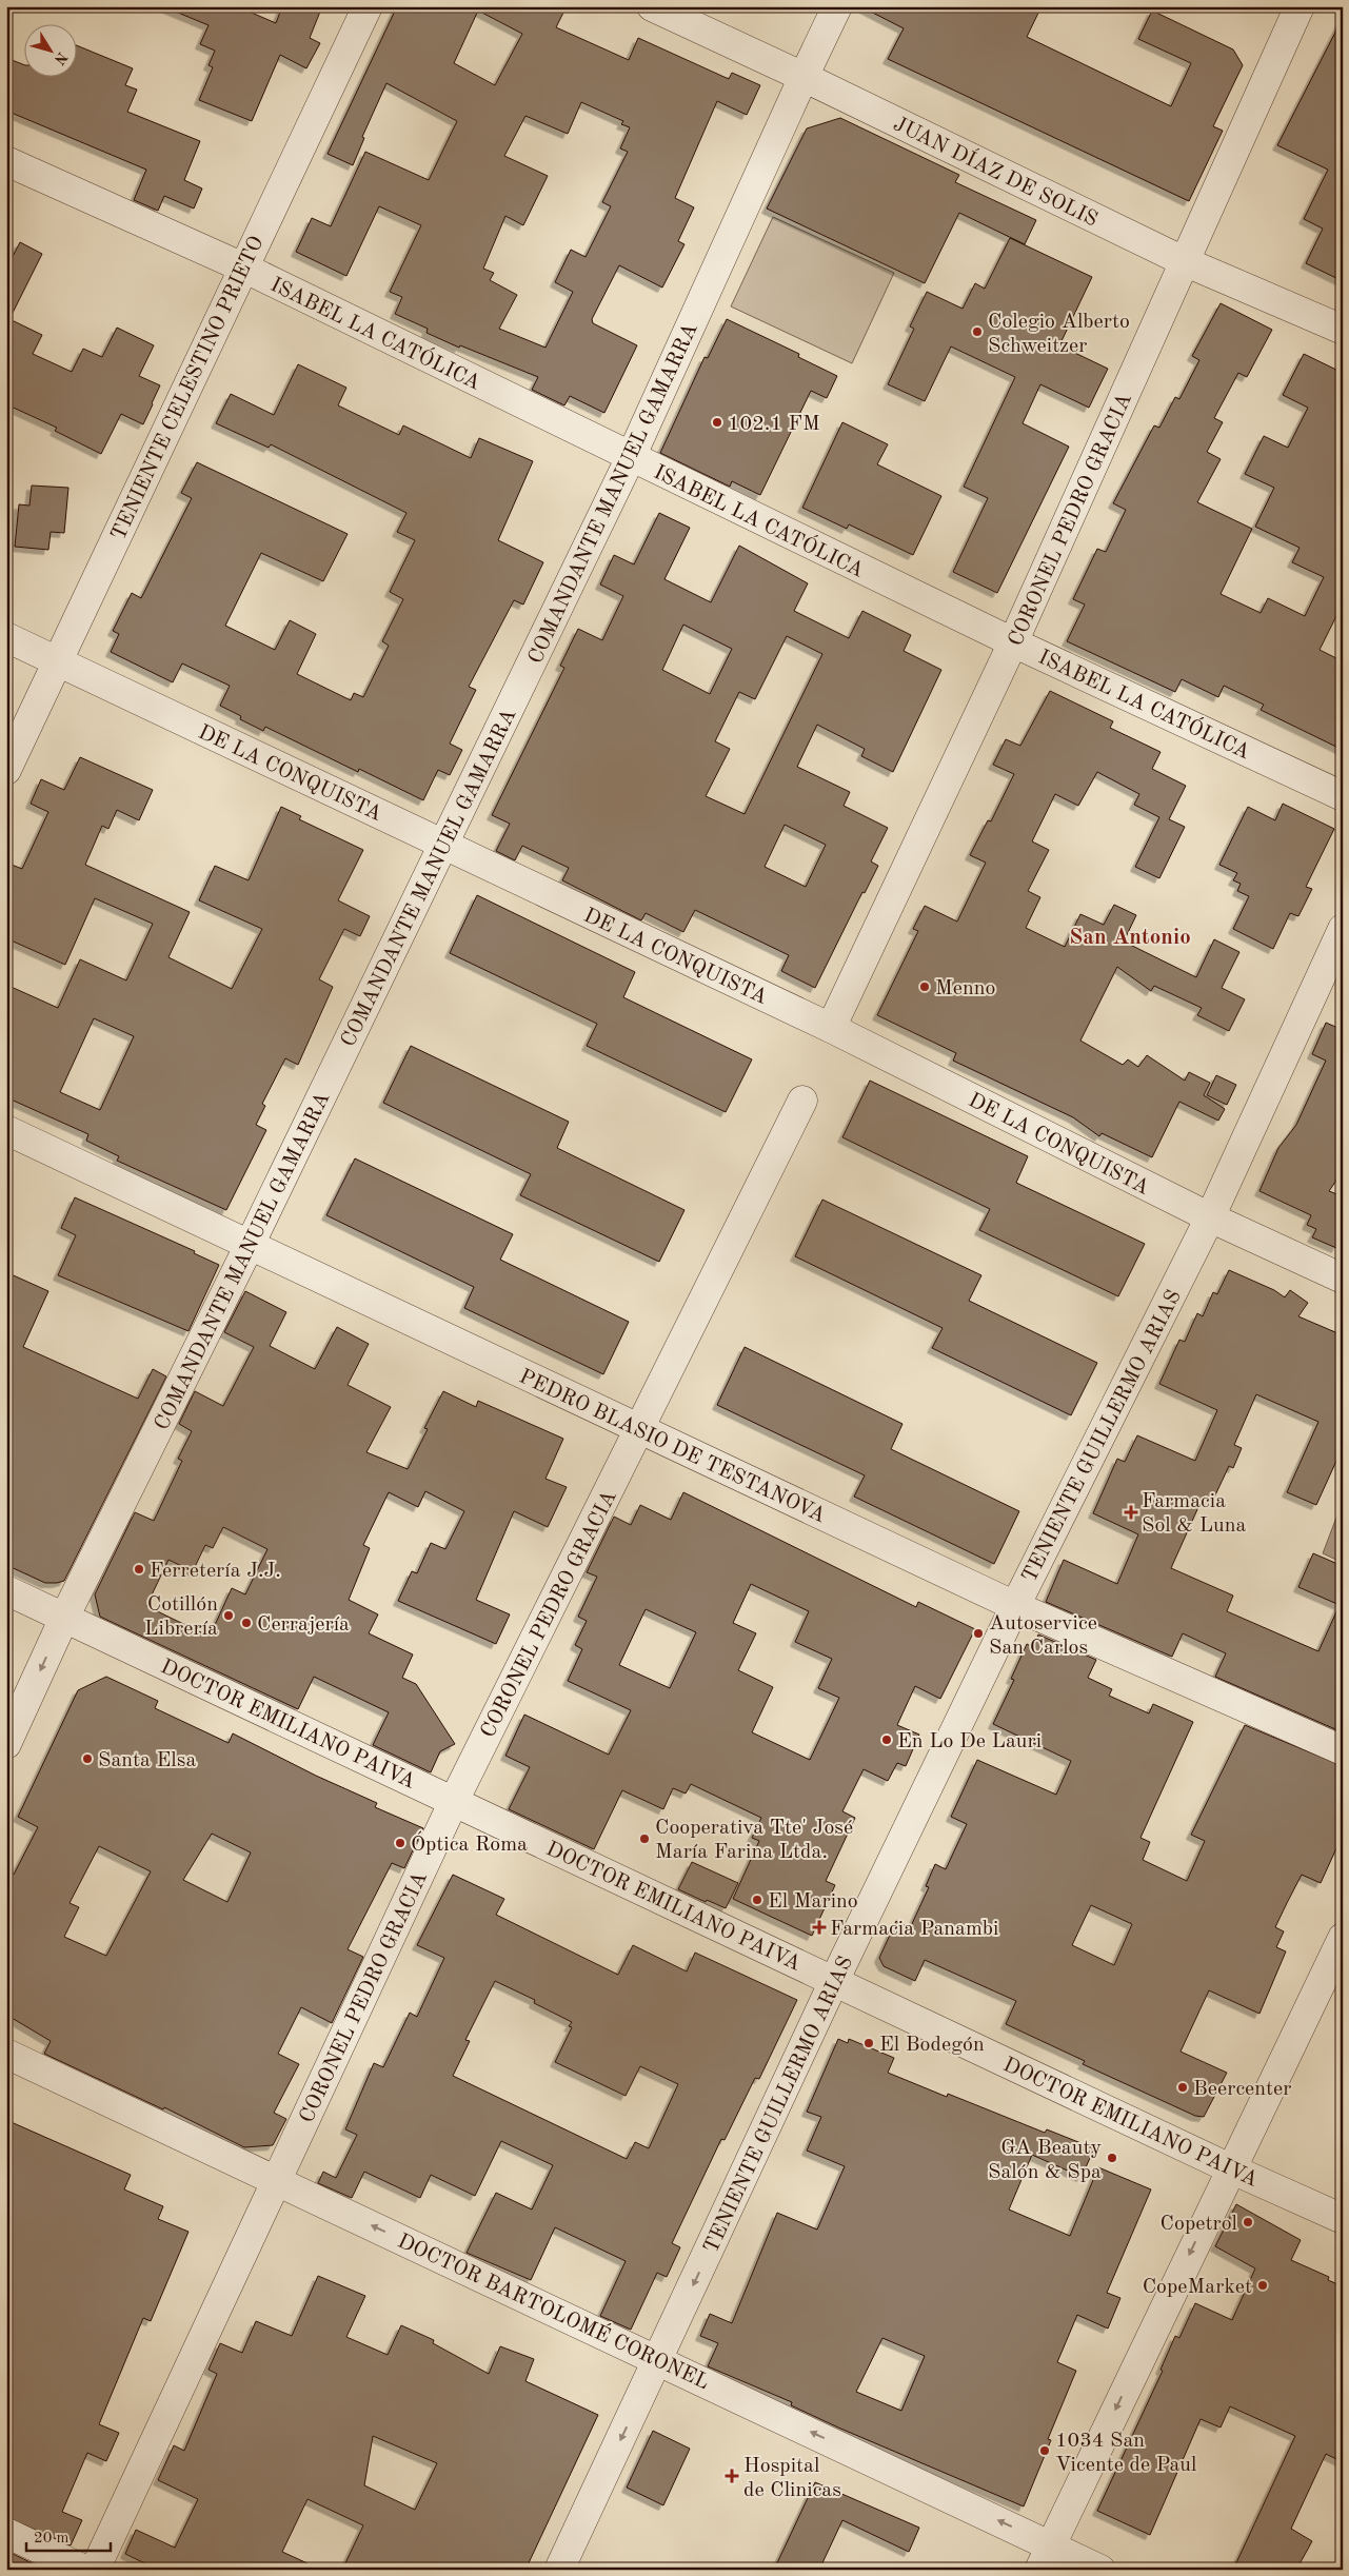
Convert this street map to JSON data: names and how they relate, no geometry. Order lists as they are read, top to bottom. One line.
{"streets":{"street":["JUAN DÍAZ DE SOLIS","ISABEL LA CATÓLICA","TENIENTE CELESTINO PRIETO","COMANDANTE MANUEL GAMARRA","CORONEL PEDRO GRACIA","DE LA CONQUISTA","TENIENTE GUILLERMO ARIAS","PEDRO BLASIO DE TESTANOVA","DOCTOR EMILIANO PAIVA","DOCTOR BARTOLOMÉ CORONEL"]},"crossings":[["JUAN DÍAZ DE SOLIS","COMANDANTE MANUEL GAMARRA"],["JUAN DÍAZ DE SOLIS","CORONEL PEDRO GRACIA"],["ISABEL LA CATÓLICA","TENIENTE CELESTINO PRIETO"],["ISABEL LA CATÓLICA","COMANDANTE MANUEL GAMARRA"],["ISABEL LA CATÓLICA","CORONEL PEDRO GRACIA"],["TENIENTE CELESTINO PRIETO","DE LA CONQUISTA"],["COMANDANTE MANUEL GAMARRA","DE LA CONQUISTA"],["COMANDANTE MANUEL GAMARRA","PEDRO BLASIO DE TESTANOVA"],["COMANDANTE MANUEL GAMARRA","DOCTOR EMILIANO PAIVA"],["CORONEL PEDRO GRACIA","DE LA CONQUISTA"],["CORONEL PEDRO GRACIA","PEDRO BLASIO DE TESTANOVA"],["CORONEL PEDRO GRACIA","DOCTOR EMILIANO PAIVA"],["CORONEL PEDRO GRACIA","DOCTOR BARTOLOMÉ CORONEL"],["DE LA CONQUISTA","TENIENTE GUILLERMO ARIAS"],["TENIENTE GUILLERMO ARIAS","PEDRO BLASIO DE TESTANOVA"],["TENIENTE GUILLERMO ARIAS","DOCTOR EMILIANO PAIVA"],["TENIENTE GUILLERMO ARIAS","DOCTOR BARTOLOMÉ CORONEL"]],"one_way":["TENIENTE GUILLERMO ARIAS","DOCTOR BARTOLOMÉ CORONEL"],"districts":["San Antonio"],"places":{"other":["Colegio Alberto Schweitzer","102.1 FM","Menno","Ferretería J.J.","Cotillón Librería","Cerrajería","Autoservice San Carlos","En Lo De Lauri","Santa Elsa","Cooperativa Tte' José María Farina Ltda.","Óptica Roma","El Marino","El Bodegón","Beercenter","GA Beauty Salón & Spa","Copetrol","CopeMarket","1034 San Vicente de Paul"],"health":["Farmacia Sol & Luna","Farmacia Panambi","Hospital de Clinicas"]},"scale_bar":"20 m","north":"bottom right"}
